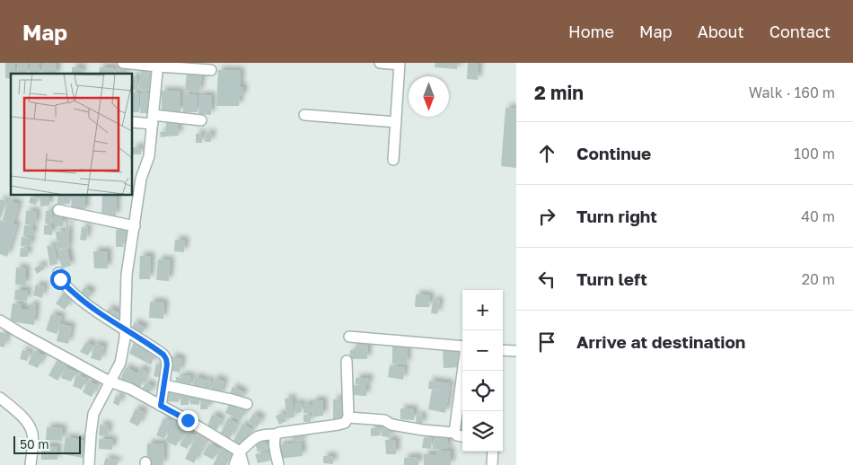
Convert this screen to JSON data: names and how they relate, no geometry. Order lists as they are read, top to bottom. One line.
{"scale_bar":"50 m","north":"bottom","page":{"header":"Map","nav":["Home","Map","About","Contact"],"heading":["2 min","Walk · 160 m"],"list":[["Continue","100 m"],["Turn right","40 m"],["Turn left","20 m"],"Arrive at destination"],"map_buttons":["+","−"],"scale":"50 m"}}
